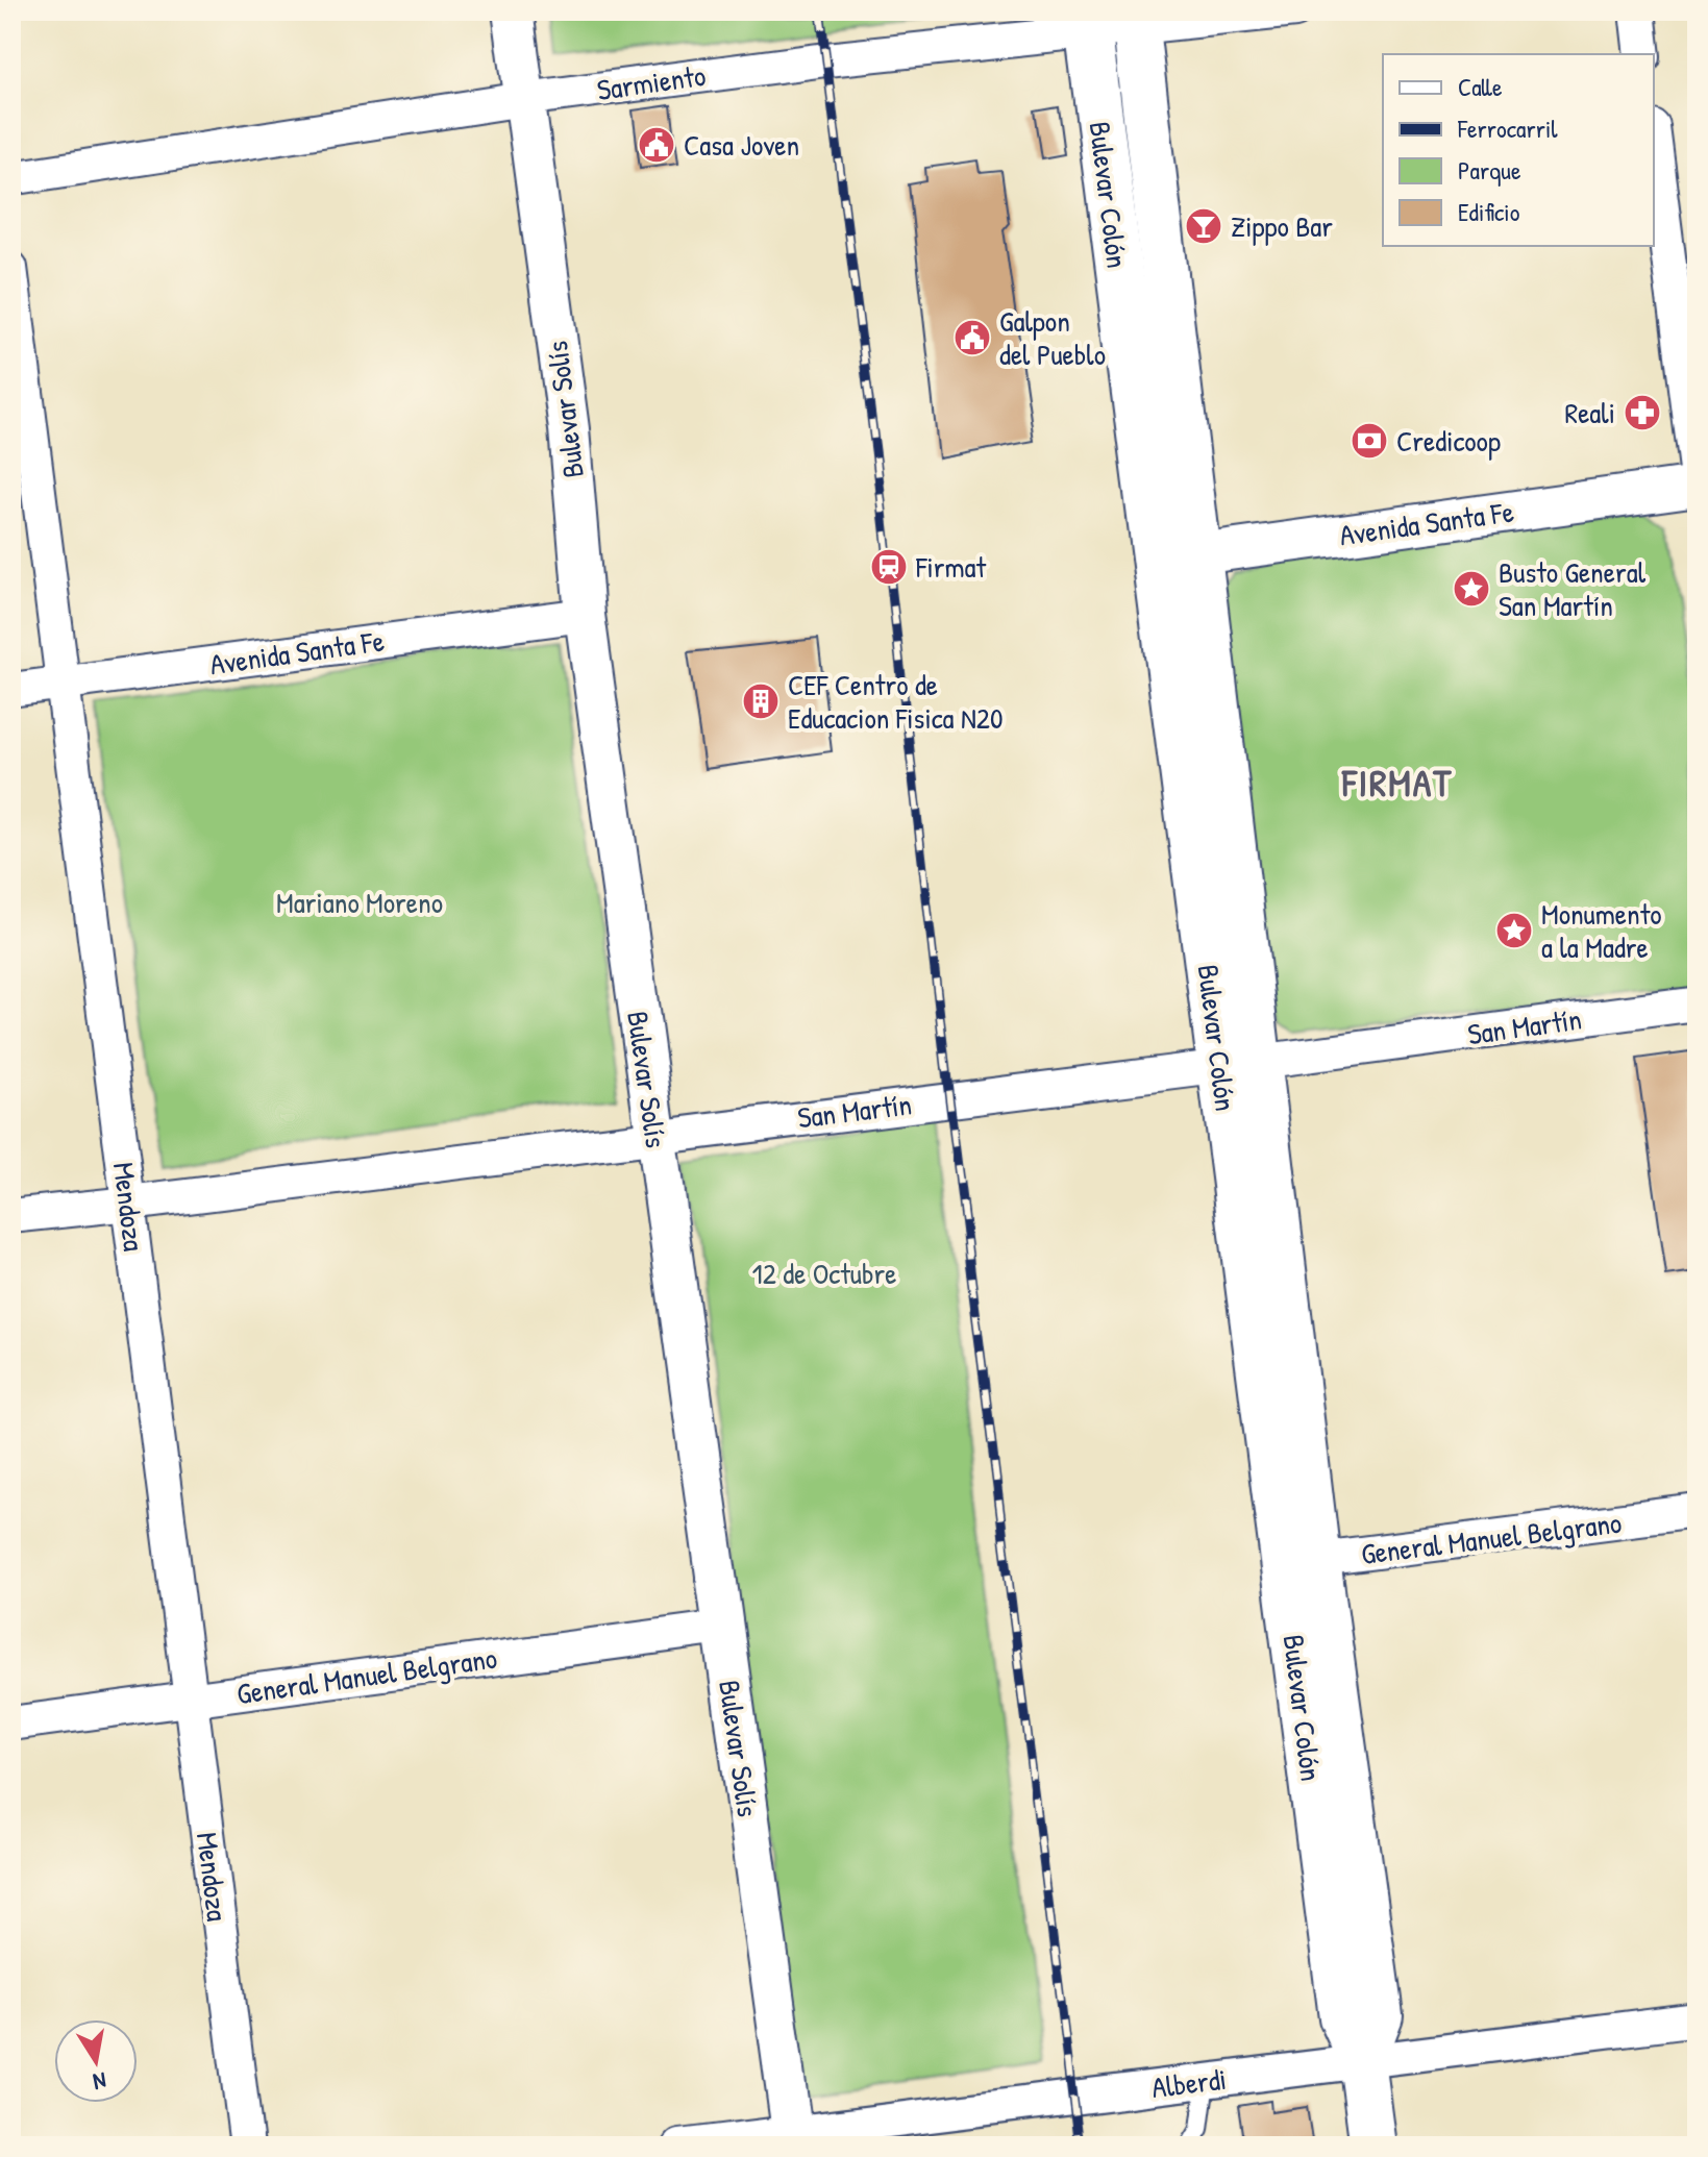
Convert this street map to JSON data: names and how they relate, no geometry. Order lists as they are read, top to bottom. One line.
{"streets":{"main road":["Bulevar Colón"],"street":["Sarmiento","Bulevar Solís","Avenida Santa Fe","San Martín","Mendoza","General Manuel Belgrano","Alberdi"]},"crossings":[["Sarmiento","Bulevar Colón"],["Sarmiento","Bulevar Solís"],["Bulevar Colón","Avenida Santa Fe"],["Bulevar Colón","San Martín"],["Bulevar Colón","General Manuel Belgrano"],["Bulevar Colón","Alberdi"],["Bulevar Solís","Avenida Santa Fe"],["Bulevar Solís","San Martín"],["Bulevar Solís","General Manuel Belgrano"],["Bulevar Solís","Alberdi"],["Avenida Santa Fe","Mendoza"],["San Martín","Mendoza"],["Mendoza","General Manuel Belgrano"]],"districts":["FIRMAT"],"parks":["Mariano Moreno","12 de Octubre"],"places":{"public building":["Casa Joven","Galpon del Pueblo"],"bar":["Zippo Bar"],"pharmacy":["Reali"],"bank":["Credicoop"],"station":["Firmat"],"place":["Busto General San Martín","Monumento a la Madre"],"building":["CEF Centro de Educacion Fisica N20"]},"legend":["Calle","Ferrocarril","Parque","Edificio"],"north":"bottom"}
